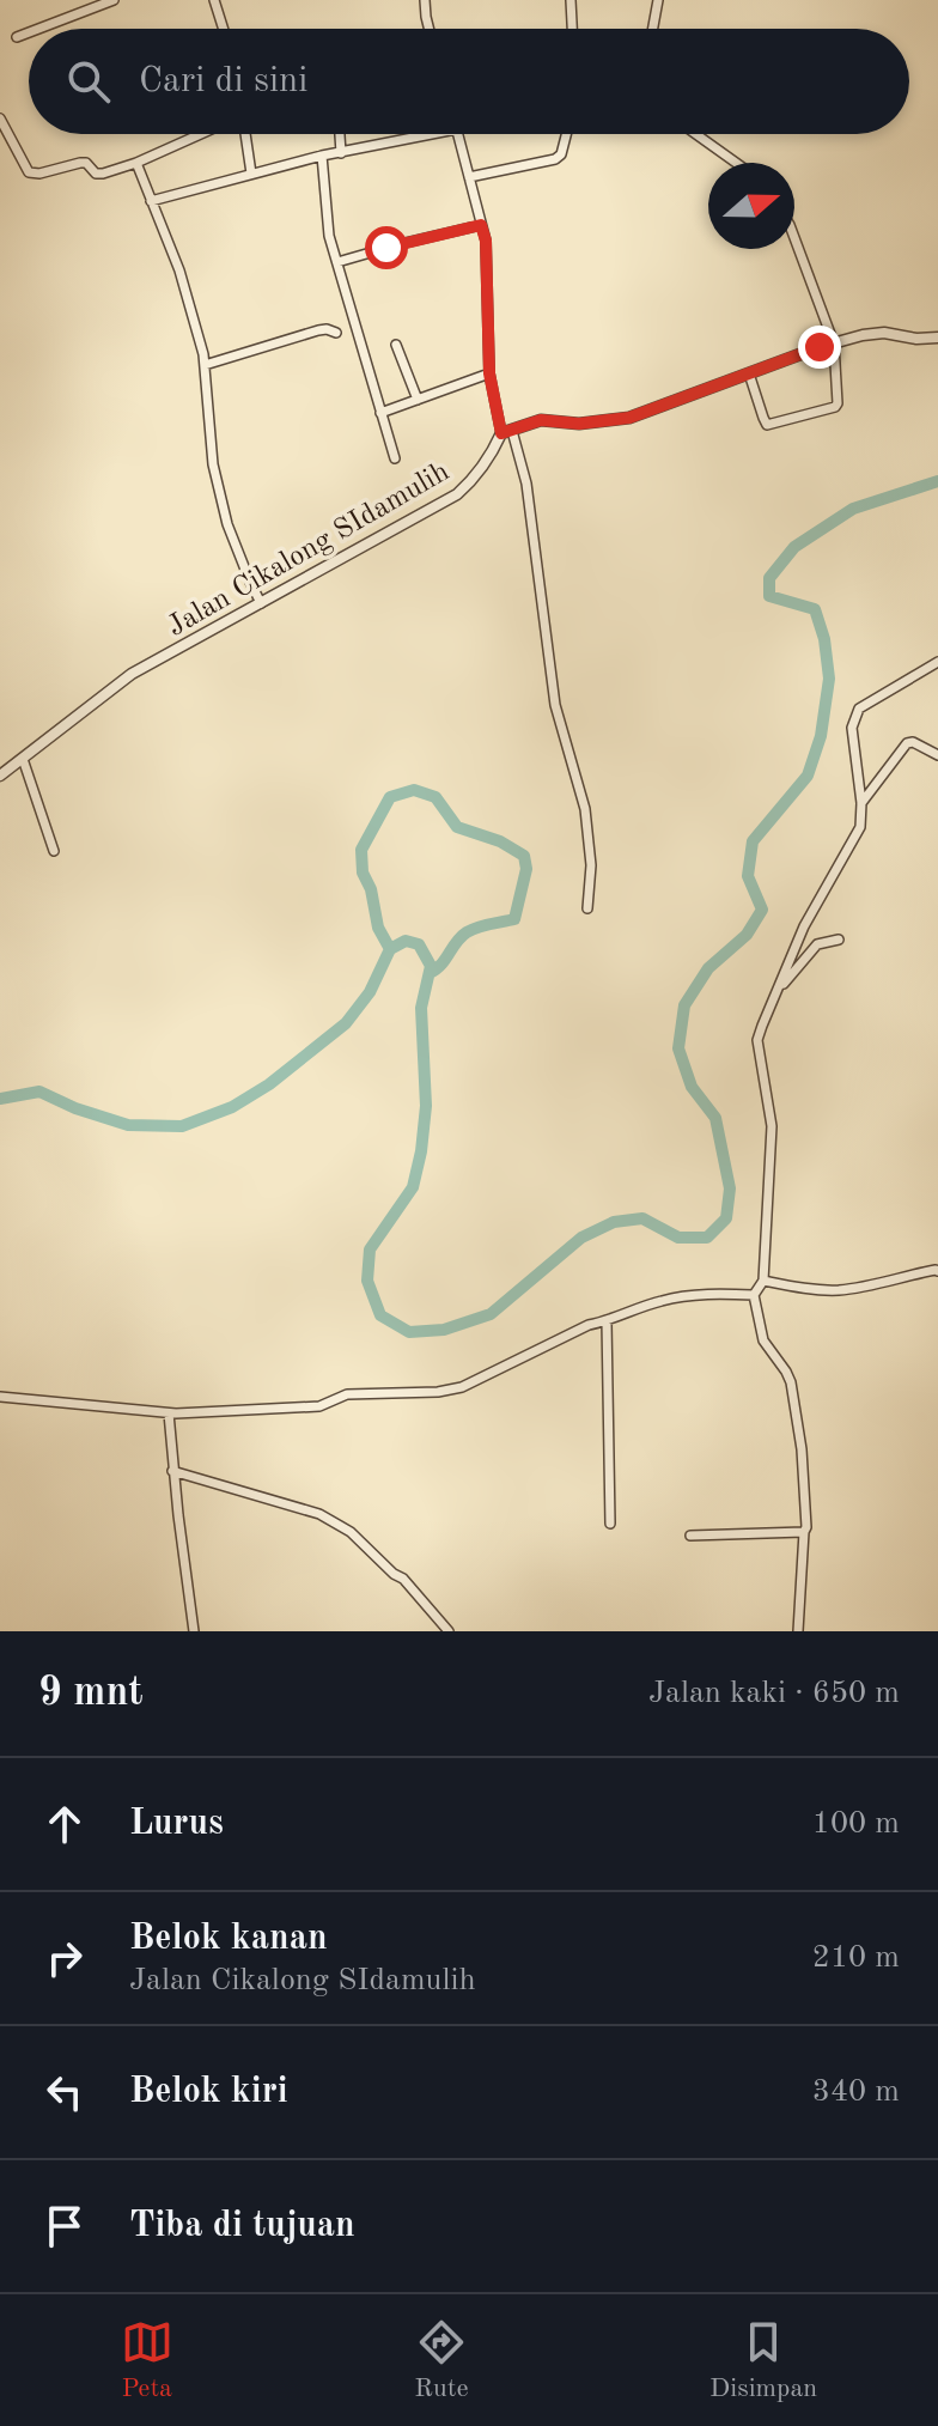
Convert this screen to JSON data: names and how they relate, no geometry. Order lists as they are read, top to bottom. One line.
{"streets":{"street":["Jalan Cikalong SIdamulih"]},"north":"right","page":{"search":"Cari di sini","heading":["9 mnt","Jalan kaki · 650 m"],"list":[["Lurus","100 m"],["Belok kanan","Jalan Cikalong SIdamulih","210 m"],["Belok kiri","340 m"],"Tiba di tujuan"],"nav":["Peta","Rute","Disimpan"]}}
